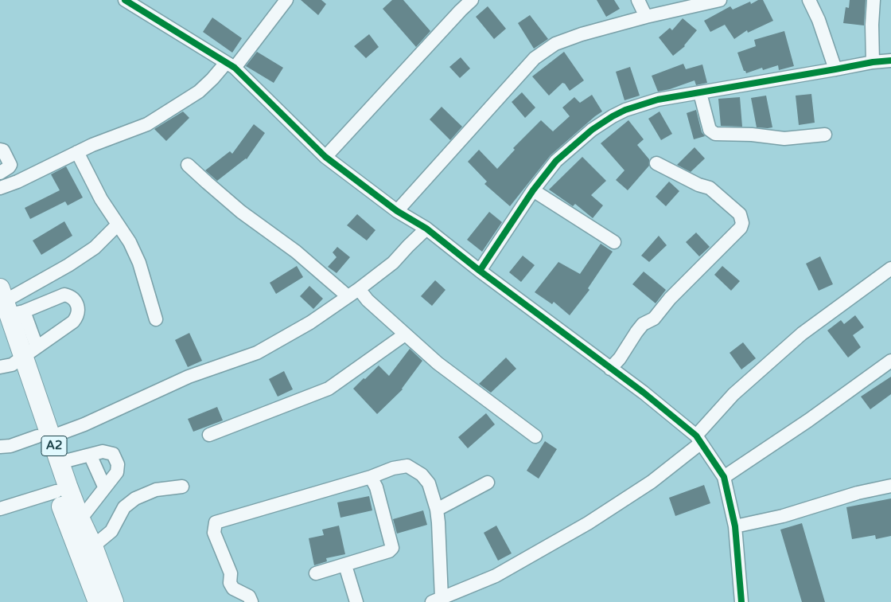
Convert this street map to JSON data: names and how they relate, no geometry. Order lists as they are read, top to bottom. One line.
{"streets":{"highway":["A2"]}}
